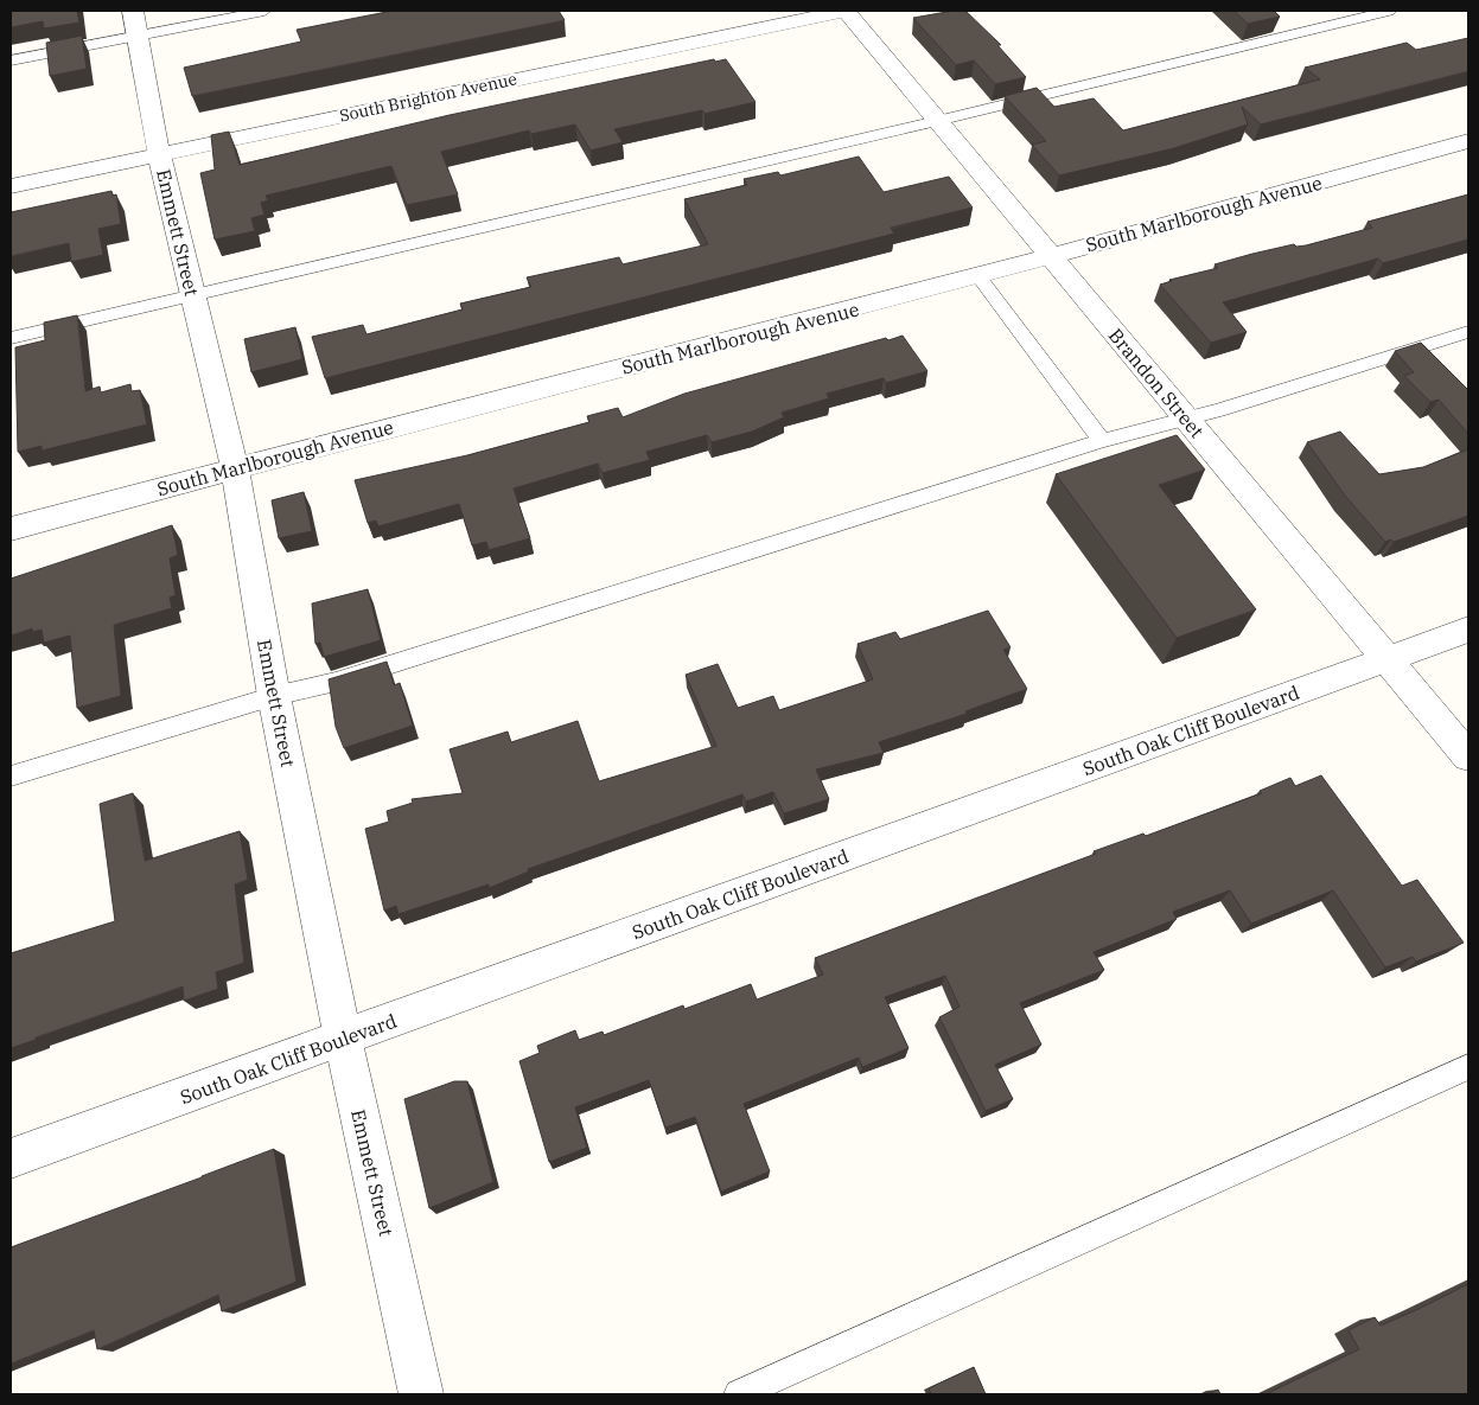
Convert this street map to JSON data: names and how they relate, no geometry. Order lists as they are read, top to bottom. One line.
{"streets":{"street":["South Brighton Avenue","South Marlborough Avenue","Emmett Street","Brandon Street","South Oak Cliff Boulevard"]},"crossings":[["South Brighton Avenue","Emmett Street"],["South Brighton Avenue","Brandon Street"],["South Marlborough Avenue","Emmett Street"],["South Marlborough Avenue","Brandon Street"],["Emmett Street","South Oak Cliff Boulevard"],["Brandon Street","South Oak Cliff Boulevard"]]}
